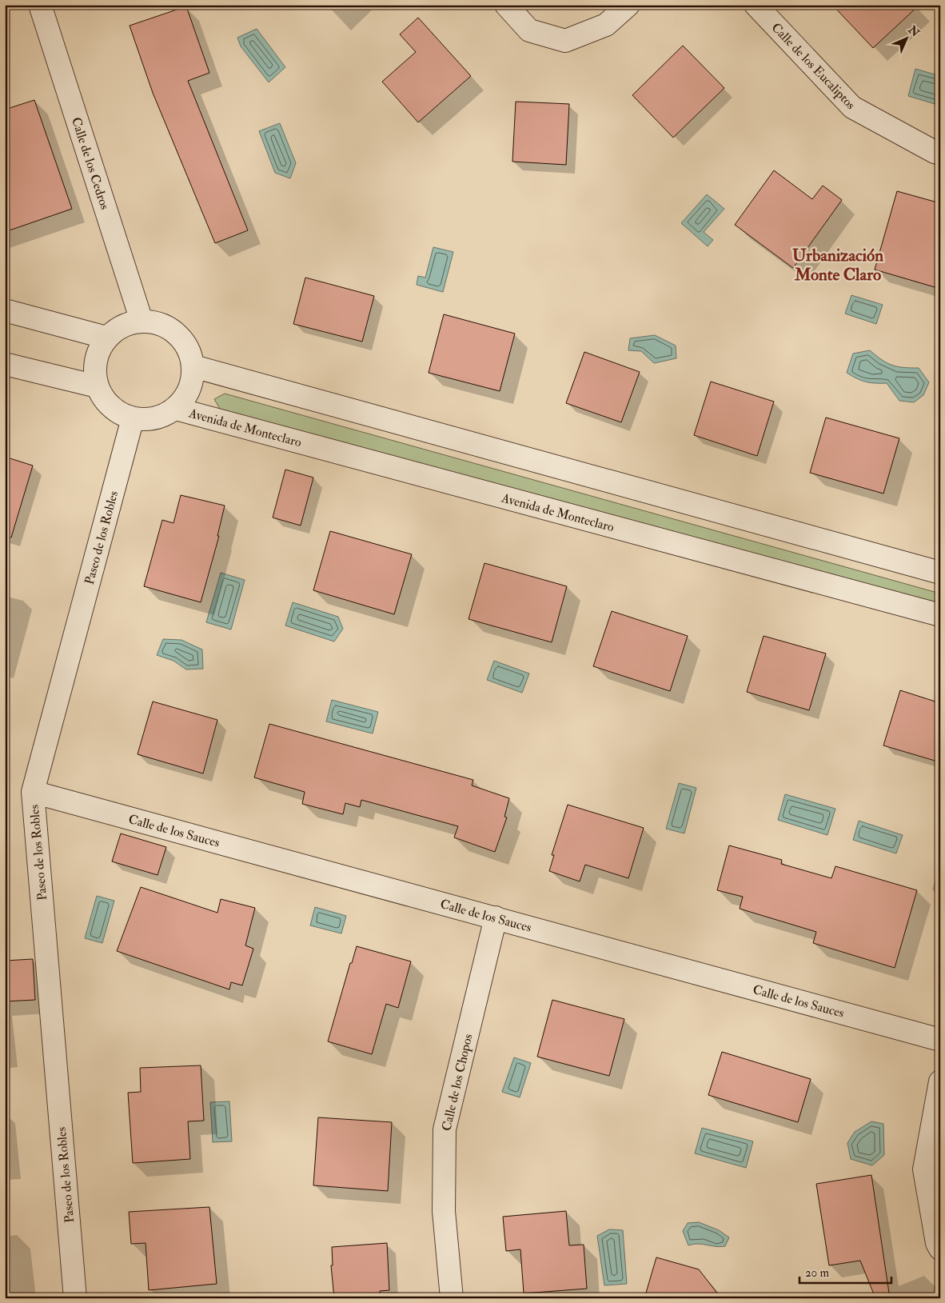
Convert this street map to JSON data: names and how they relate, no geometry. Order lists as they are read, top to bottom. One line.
{"streets":{"street":["Calle de los Eucaliptos","Calle de los Cedros","Avenida de Monteclaro","Paseo de los Robles","Calle de los Sauces","Calle de los Chopos"]},"crossings":[["Calle de los Cedros","Avenida de Monteclaro"],["Calle de los Cedros","Paseo de los Robles"],["Avenida de Monteclaro","Paseo de los Robles"],["Paseo de los Robles","Calle de los Sauces"],["Calle de los Sauces","Calle de los Chopos"]],"districts":["Urbanización Monte Claro"],"scale_bar":"20 m","north":"top right"}
